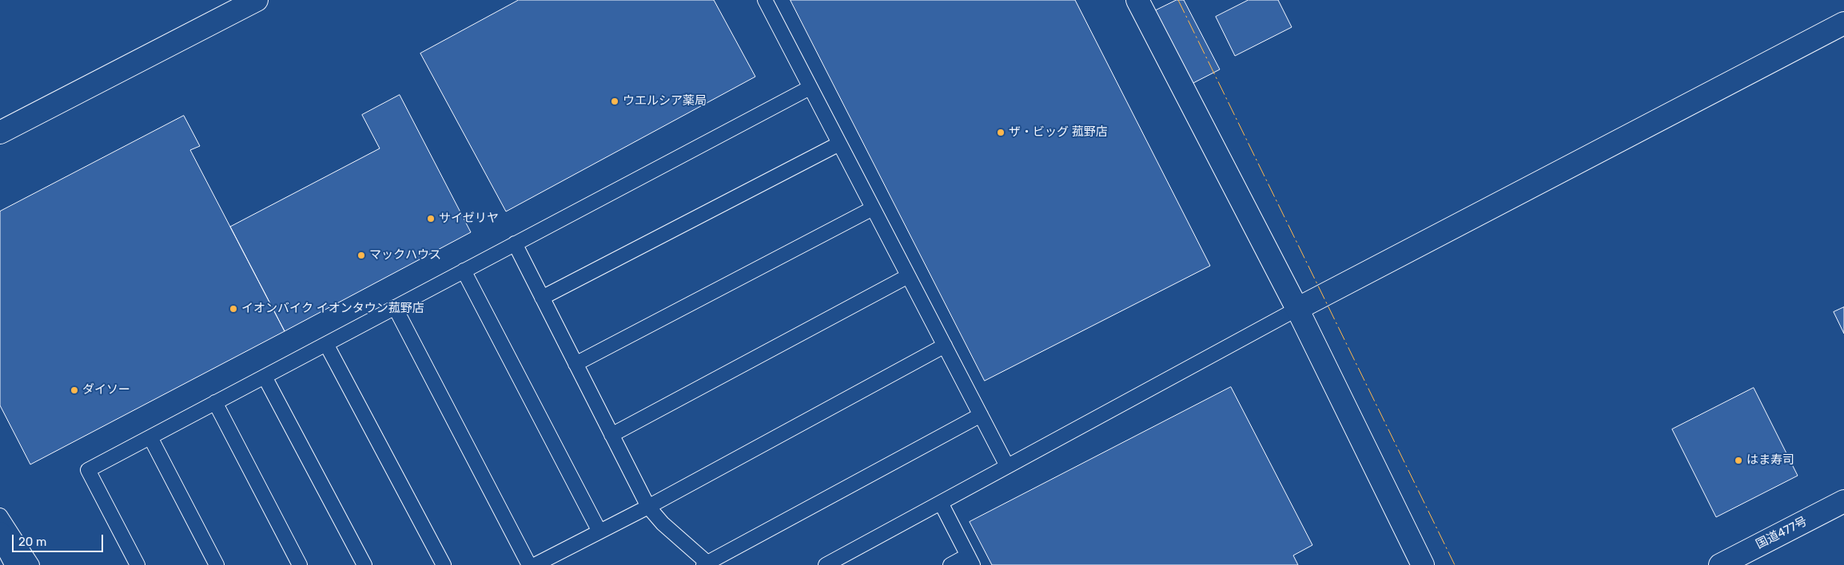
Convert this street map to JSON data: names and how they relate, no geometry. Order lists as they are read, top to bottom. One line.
{"streets":{"main road":["国道477号"]},"places":["ウエルシア薬局","ザ・ビッグ 菰野店","サイゼリヤ","マックハウス","イオンバイク イオンタウン菰野店","ダイソー","はま寿司"],"scale_bar":"20 m"}
